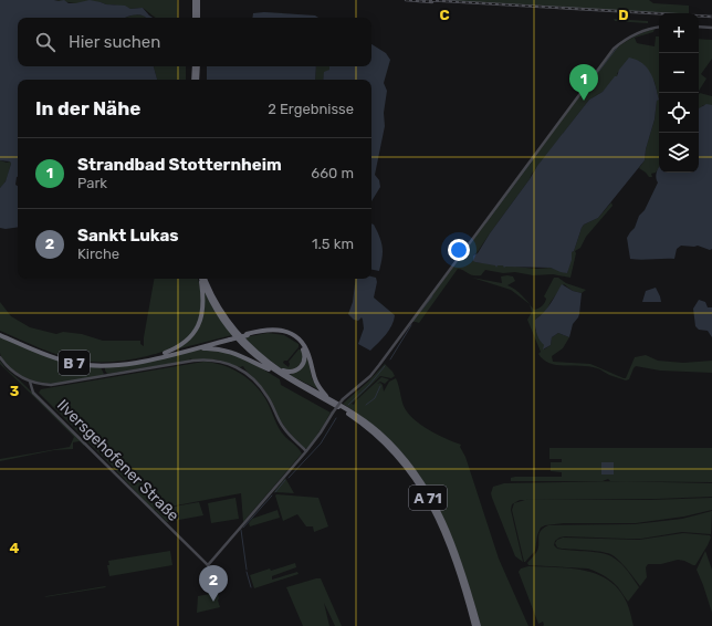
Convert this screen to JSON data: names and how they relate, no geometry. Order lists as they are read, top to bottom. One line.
{"streets":{"highway":["B 7","A 71"],"street":["Ilversgehofener Straße"]},"page":{"map_buttons":["+","−"],"search":"Hier suchen","pins":["1","2"],"heading":["In der Nähe","2 Ergebnisse"],"list":[{"mark":"1","name":"Strandbad Stotternheim","note":"Park","value":"660 m"},{"mark":"2","name":"Sankt Lukas","note":"Kirche","value":"1.5 km"}]},"grid":{"columns":["C","D"],"rows":["3","4"]}}
